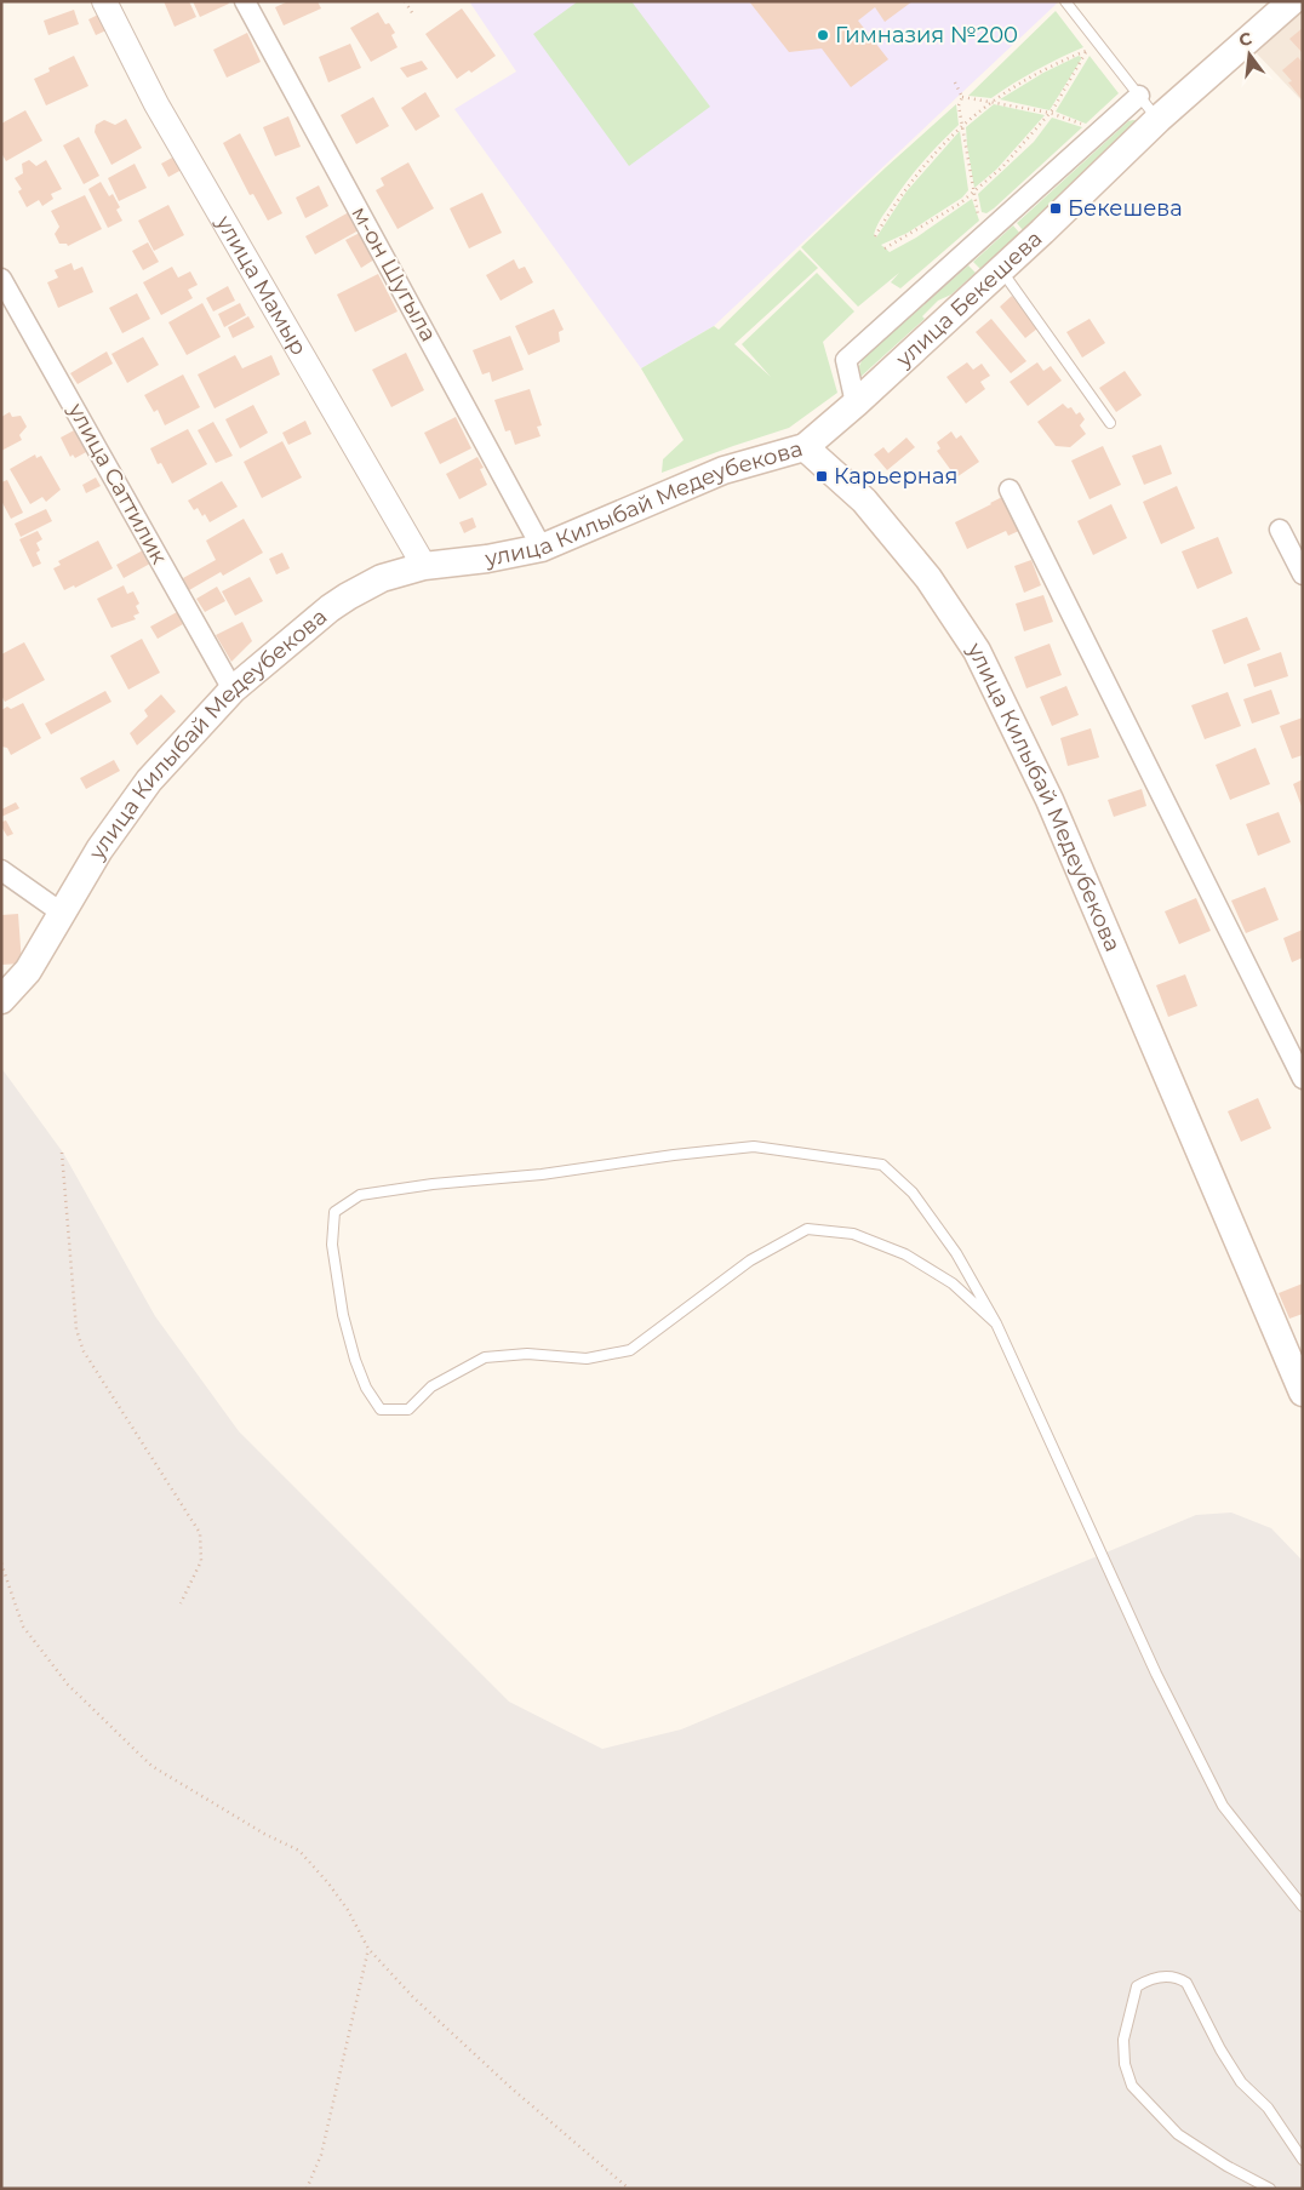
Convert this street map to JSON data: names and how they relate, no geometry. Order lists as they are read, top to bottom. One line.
{"streets":{"main road":["улица Бекешева","улица Килыбай Медеубекова"],"street":["м-он Шугыла","улица Мамыр","улица Саттилик"]},"crossings":[["м-он Шугыла","улица Килыбай Медеубекова"],["улица Мамыр","улица Килыбай Медеубекова"],["улица Бекешева","улица Килыбай Медеубекова"],["улица Саттилик","улица Килыбай Медеубекова"]],"places":{"other":["Гимназия №200"],"transit":["Бекешева","Карьерная"]},"north":"top"}
